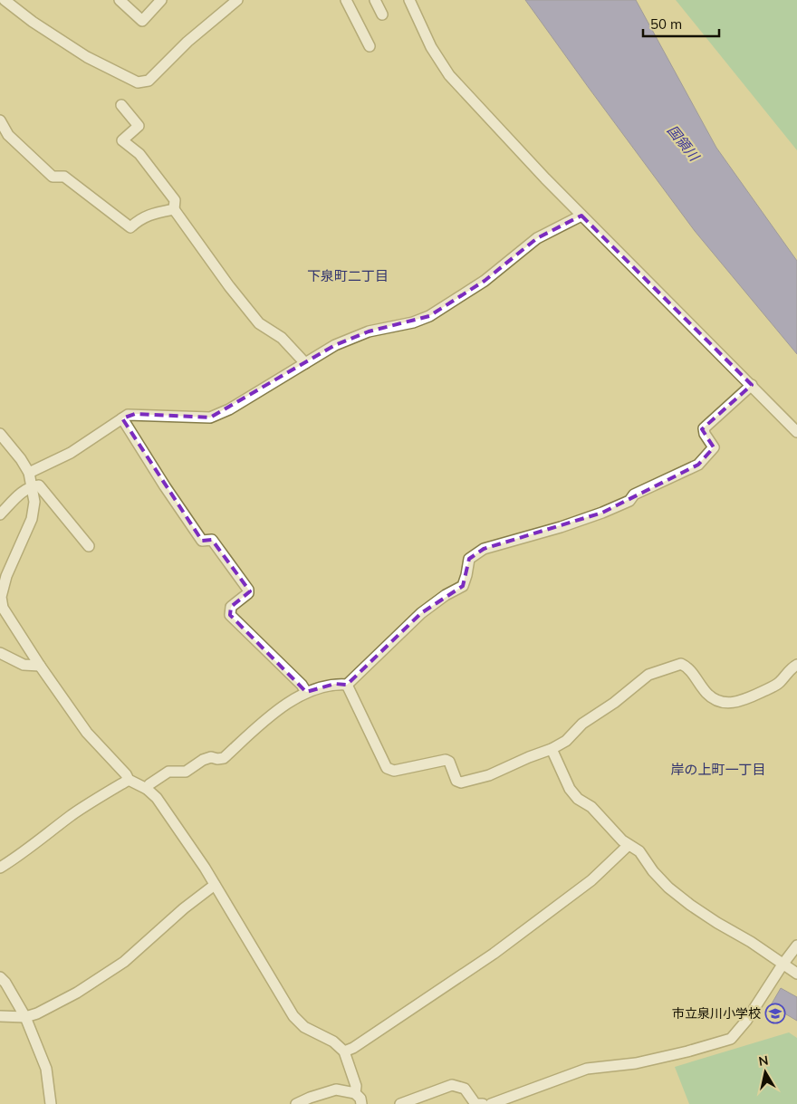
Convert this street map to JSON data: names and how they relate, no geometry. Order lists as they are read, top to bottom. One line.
{"districts":["下泉町二丁目","岸の上町一丁目"],"water":["国領川"],"places":{"school or university":["市立泉川小学校"]},"scale_bar":"50 m","north":"top"}
